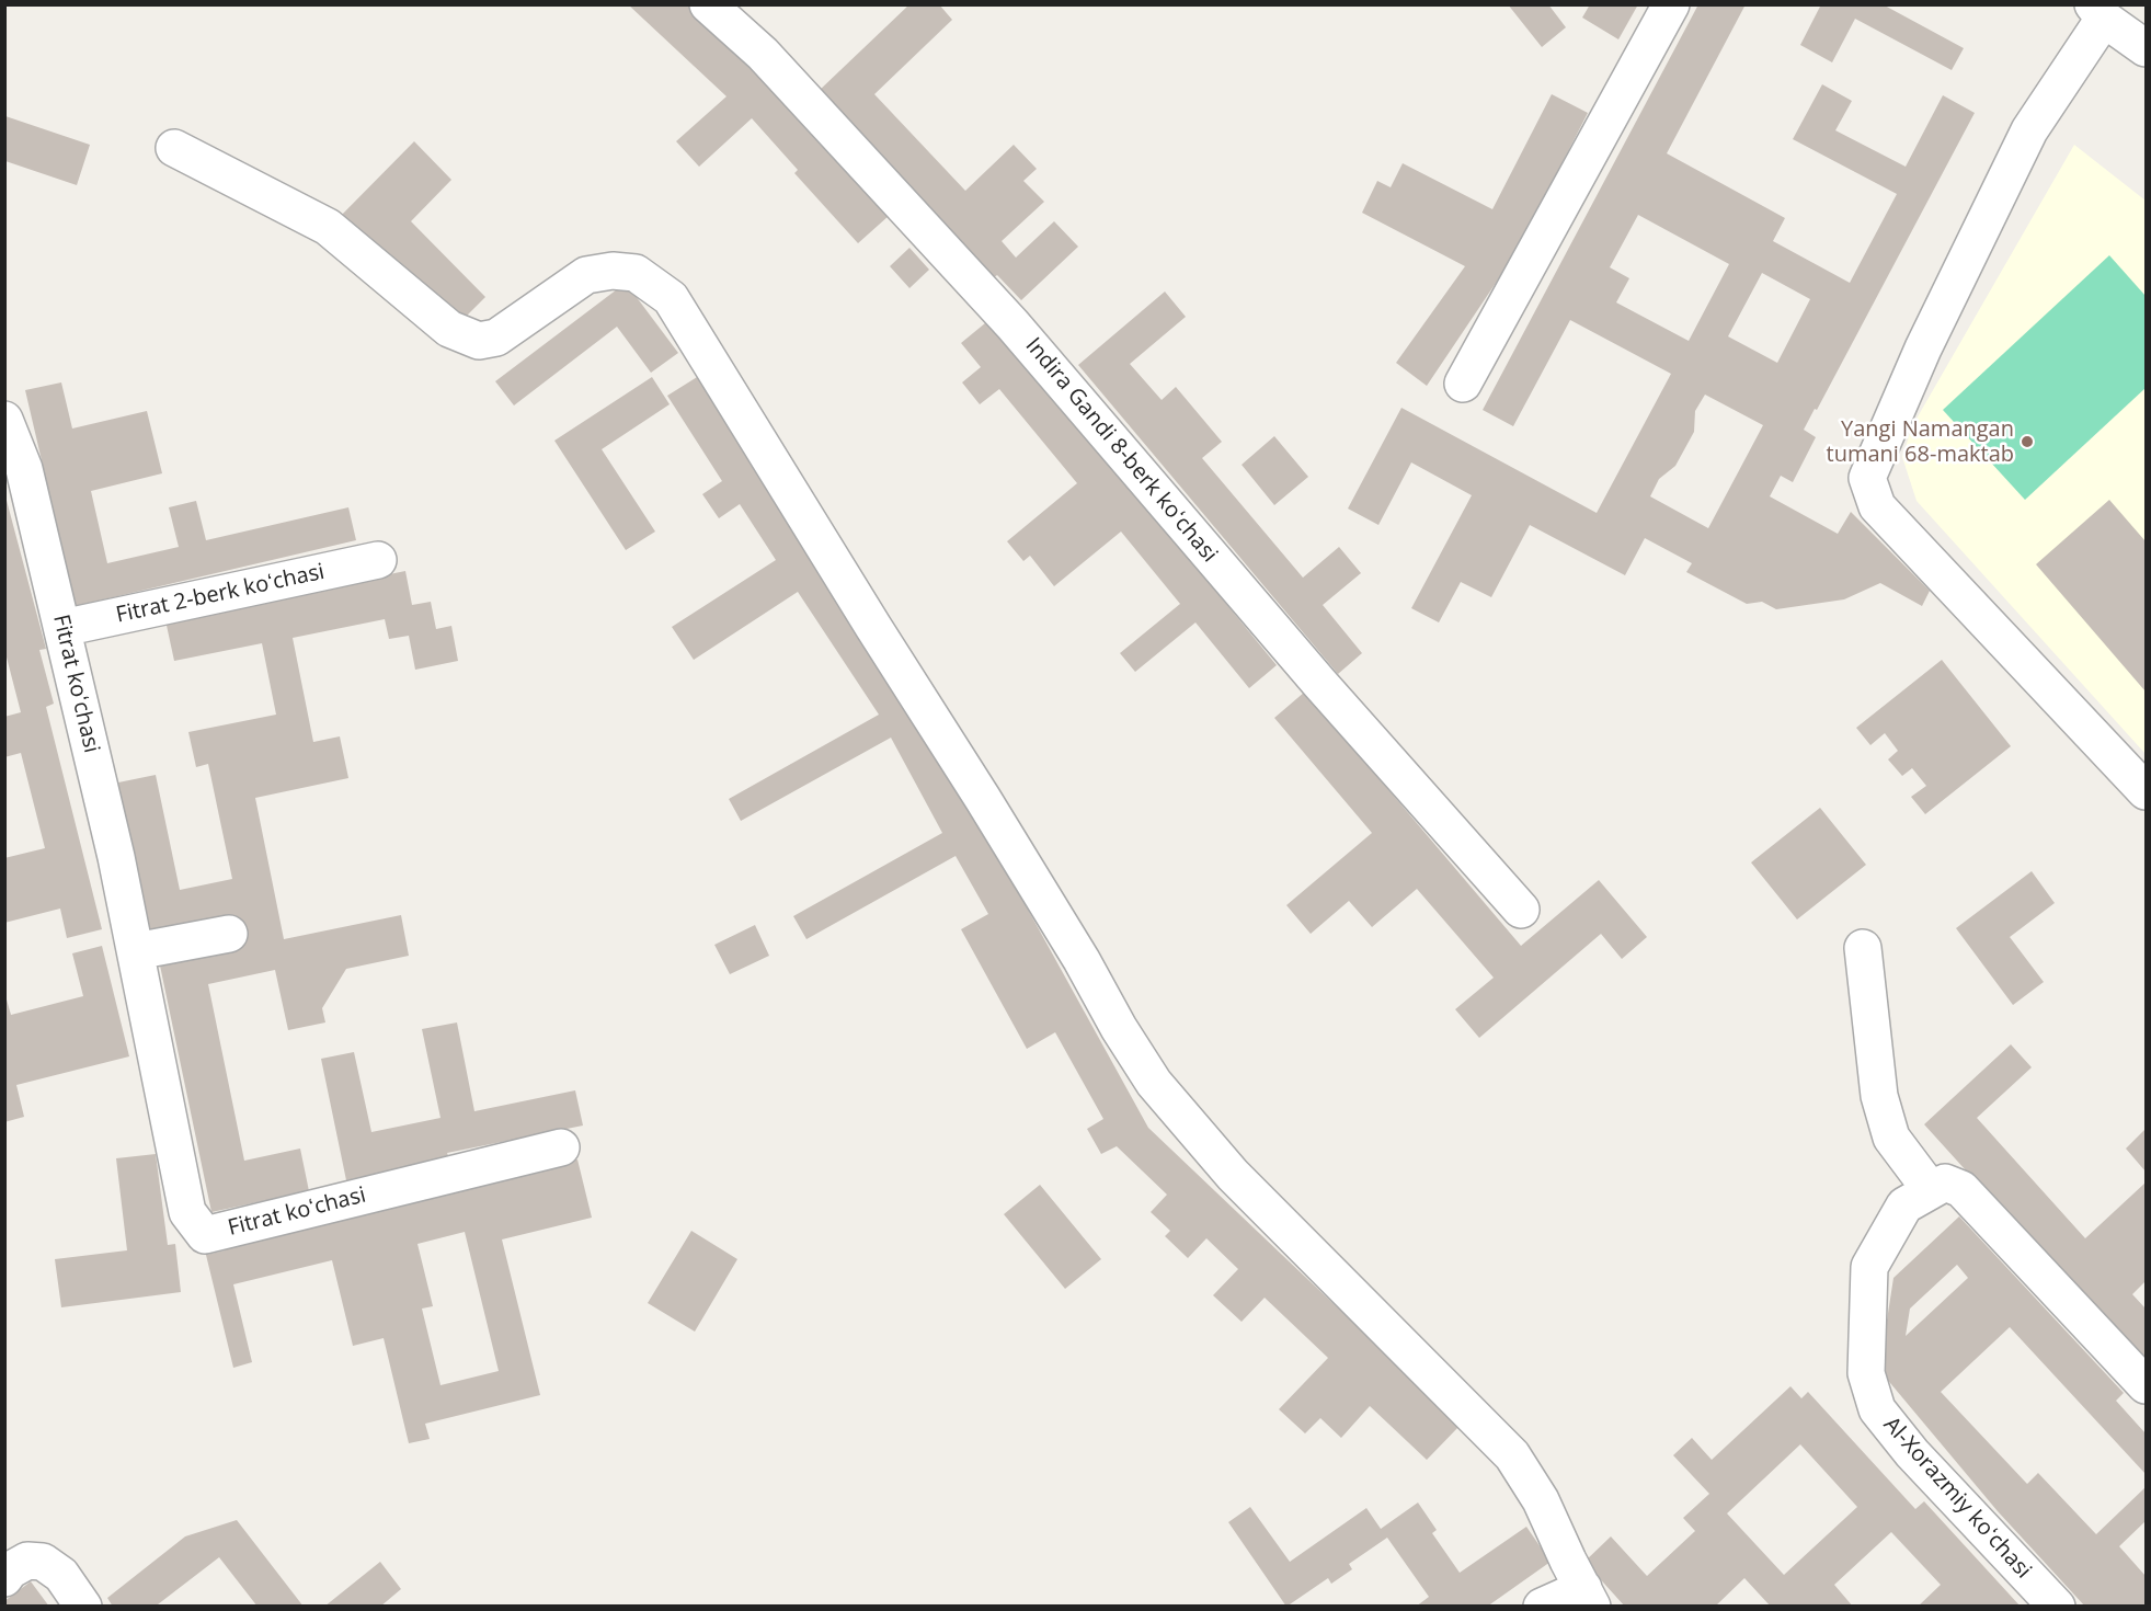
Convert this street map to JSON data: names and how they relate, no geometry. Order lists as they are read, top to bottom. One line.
{"streets":{"street":["Indira Gandi 8-berk koʻchasi","Fitrat 2-berk koʻchasi","Fitrat koʻchasi","Al-Xorazmiy koʻchasi"]},"crossings":[["Fitrat 2-berk koʻchasi","Fitrat koʻchasi"]],"places":["Yangi Namangan tumani 68-maktab"]}
